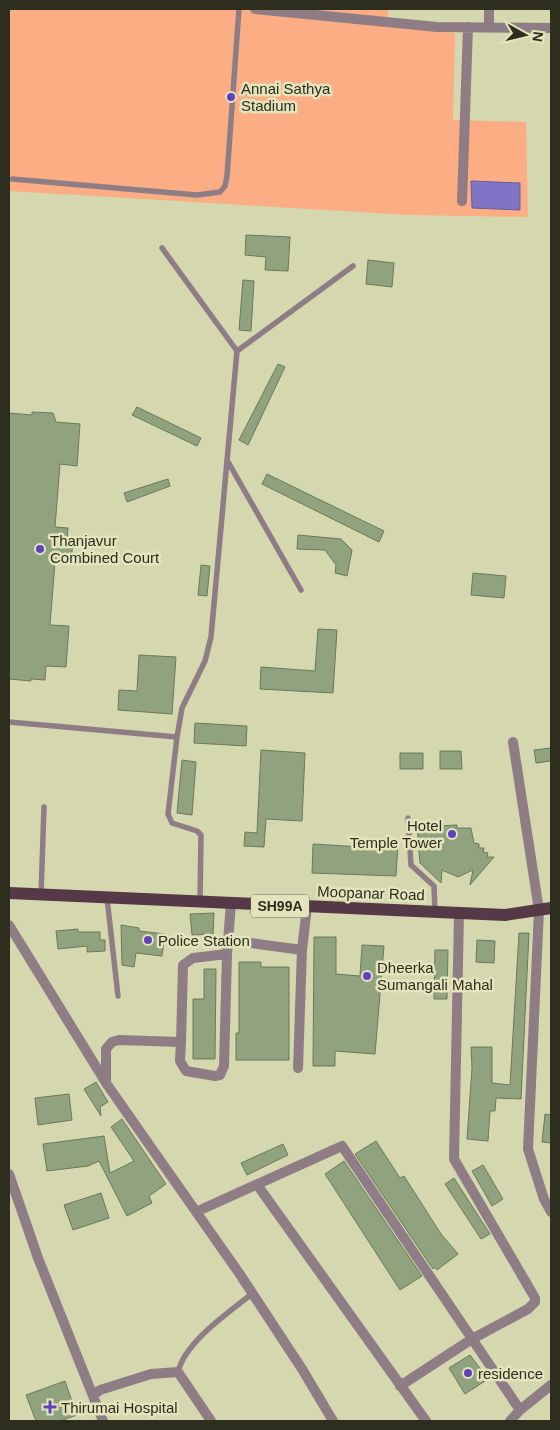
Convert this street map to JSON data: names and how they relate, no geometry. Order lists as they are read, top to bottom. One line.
{"streets":{"main road":["Moopanar Road","SH99A"]},"places":{"other":["Annai Sathya Stadium","Thanjavur Combined Court","Hotel Temple Tower","Police Station","Dheerka Sumangali Mahal","residence"],"health":["Thirumai Hospital"]},"north":"right"}
